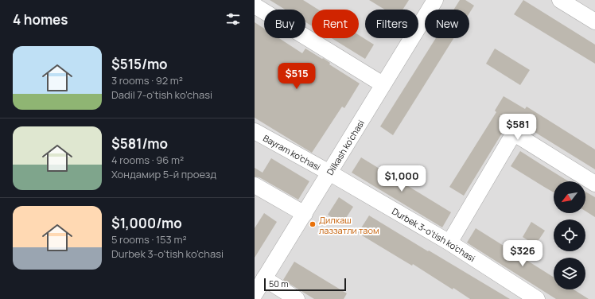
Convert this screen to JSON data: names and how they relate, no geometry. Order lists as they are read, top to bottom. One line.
{"streets":{"street":["Dilkash ko'chasi","Bayram ko'chasi","Durbek 3-o'tish ko'chasi"]},"crossings":[["Dilkash ko'chasi","Bayram ko'chasi"],["Dilkash ko'chasi","Durbek 3-o'tish ko'chasi"],["Bayram ko'chasi","Durbek 3-o'tish ko'chasi"]],"places":["Дилкаш лаззатли таом"],"scale_bar":"50 m","north":"bottom left","page":{"heading":"4 homes","chip":["Buy","Rent","Filters","New"],"list":[{"name":"$515/mo","note":"3 rooms · 92 m² · Dadil 7-o'tish ko'chasi"},{"name":"$581/mo","note":"4 rooms · 96 m² · Хондамир 5-й проезд"},{"name":"$1,000/mo","note":"5 rooms · 153 m² · Durbek 3-o'tish ko'chasi"}],"price":["$515","$581","$1,000","$326"],"scale":"50 m"}}
